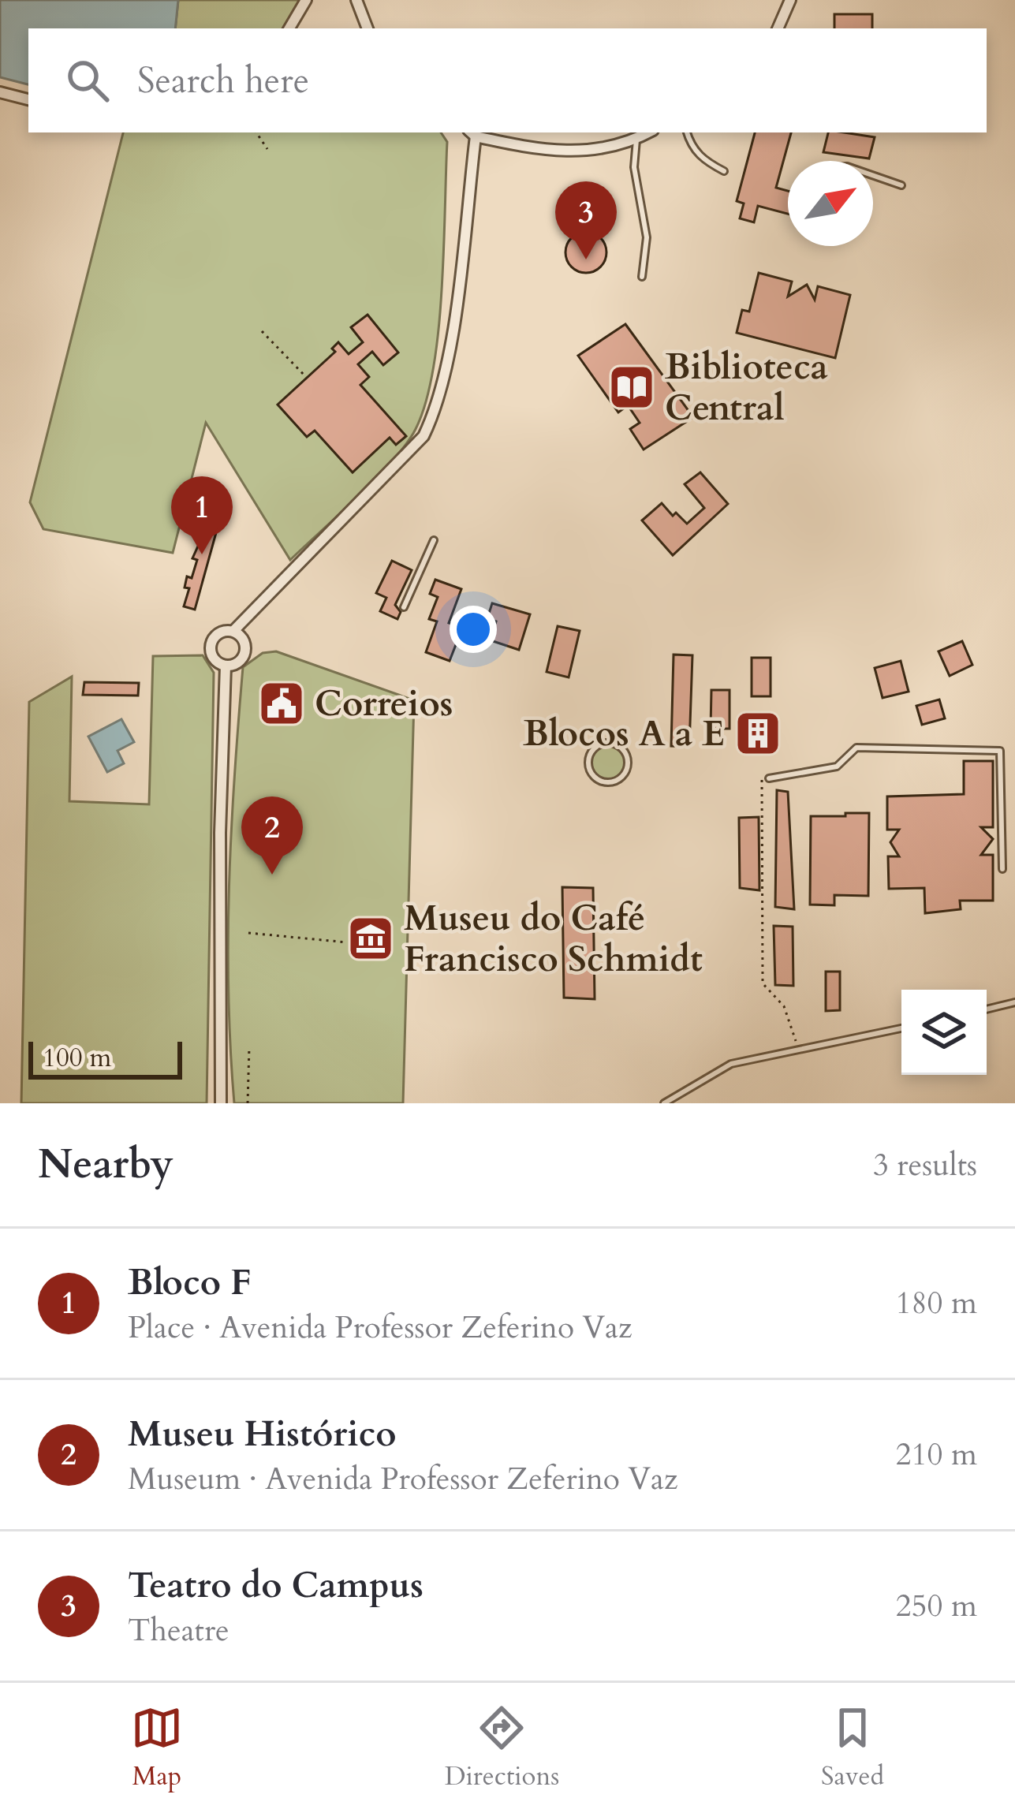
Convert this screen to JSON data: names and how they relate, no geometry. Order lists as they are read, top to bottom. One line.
{"places":{"library":["Biblioteca Central"],"public building":["Correios"],"building":["Blocos A a E"],"museum":["Museu do Café Francisco Schmidt"]},"scale_bar":"100 m","north":"top right","page":{"search":"Search here","pins":["3","1","2"],"scale":"100 m","heading":["Nearby","3 results"],"list":[{"mark":"1","name":"Bloco F","note":"Place · Avenida Professor Zeferino Vaz","value":"180 m"},{"mark":"2","name":"Museu Histórico","note":"Museum · Avenida Professor Zeferino Vaz","value":"210 m"},{"mark":"3","name":"Teatro do Campus","note":"Theatre","value":"250 m"}],"nav":["Map","Directions","Saved"]}}
